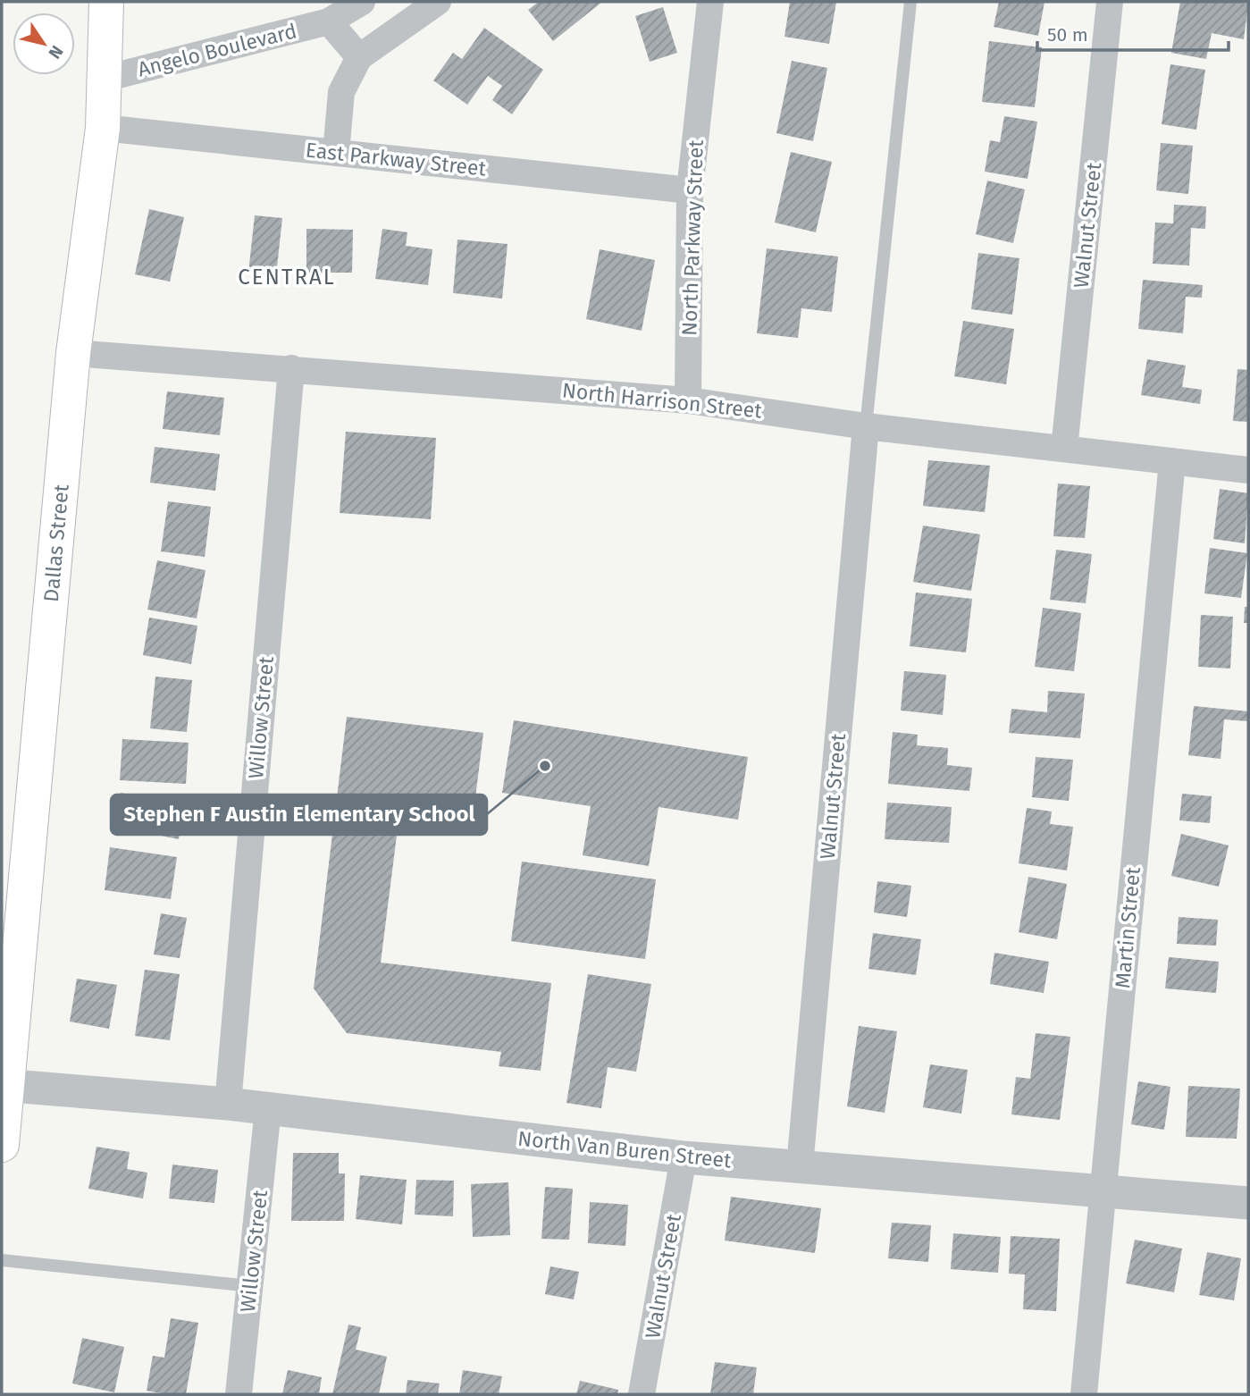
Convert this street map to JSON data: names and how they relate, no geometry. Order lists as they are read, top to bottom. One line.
{"streets":{"main road":["Dallas Street"],"street":["Angelo Boulevard","East Parkway Street","Walnut Street","North Parkway Street","North Harrison Street","Willow Street","Martin Street","North Van Buren Street"]},"crossings":[["Angelo Boulevard","Dallas Street"],["East Parkway Street","North Parkway Street"],["East Parkway Street","Dallas Street"],["Walnut Street","North Harrison Street"],["Walnut Street","North Van Buren Street"],["North Parkway Street","North Harrison Street"],["North Harrison Street","Dallas Street"],["North Harrison Street","Willow Street"],["North Harrison Street","Martin Street"],["Dallas Street","North Van Buren Street"],["Willow Street","North Van Buren Street"],["Martin Street","North Van Buren Street"]],"districts":["CENTRAL"],"places":["Stephen F Austin Elementary School"],"scale_bar":"50 m","north":"bottom right"}
